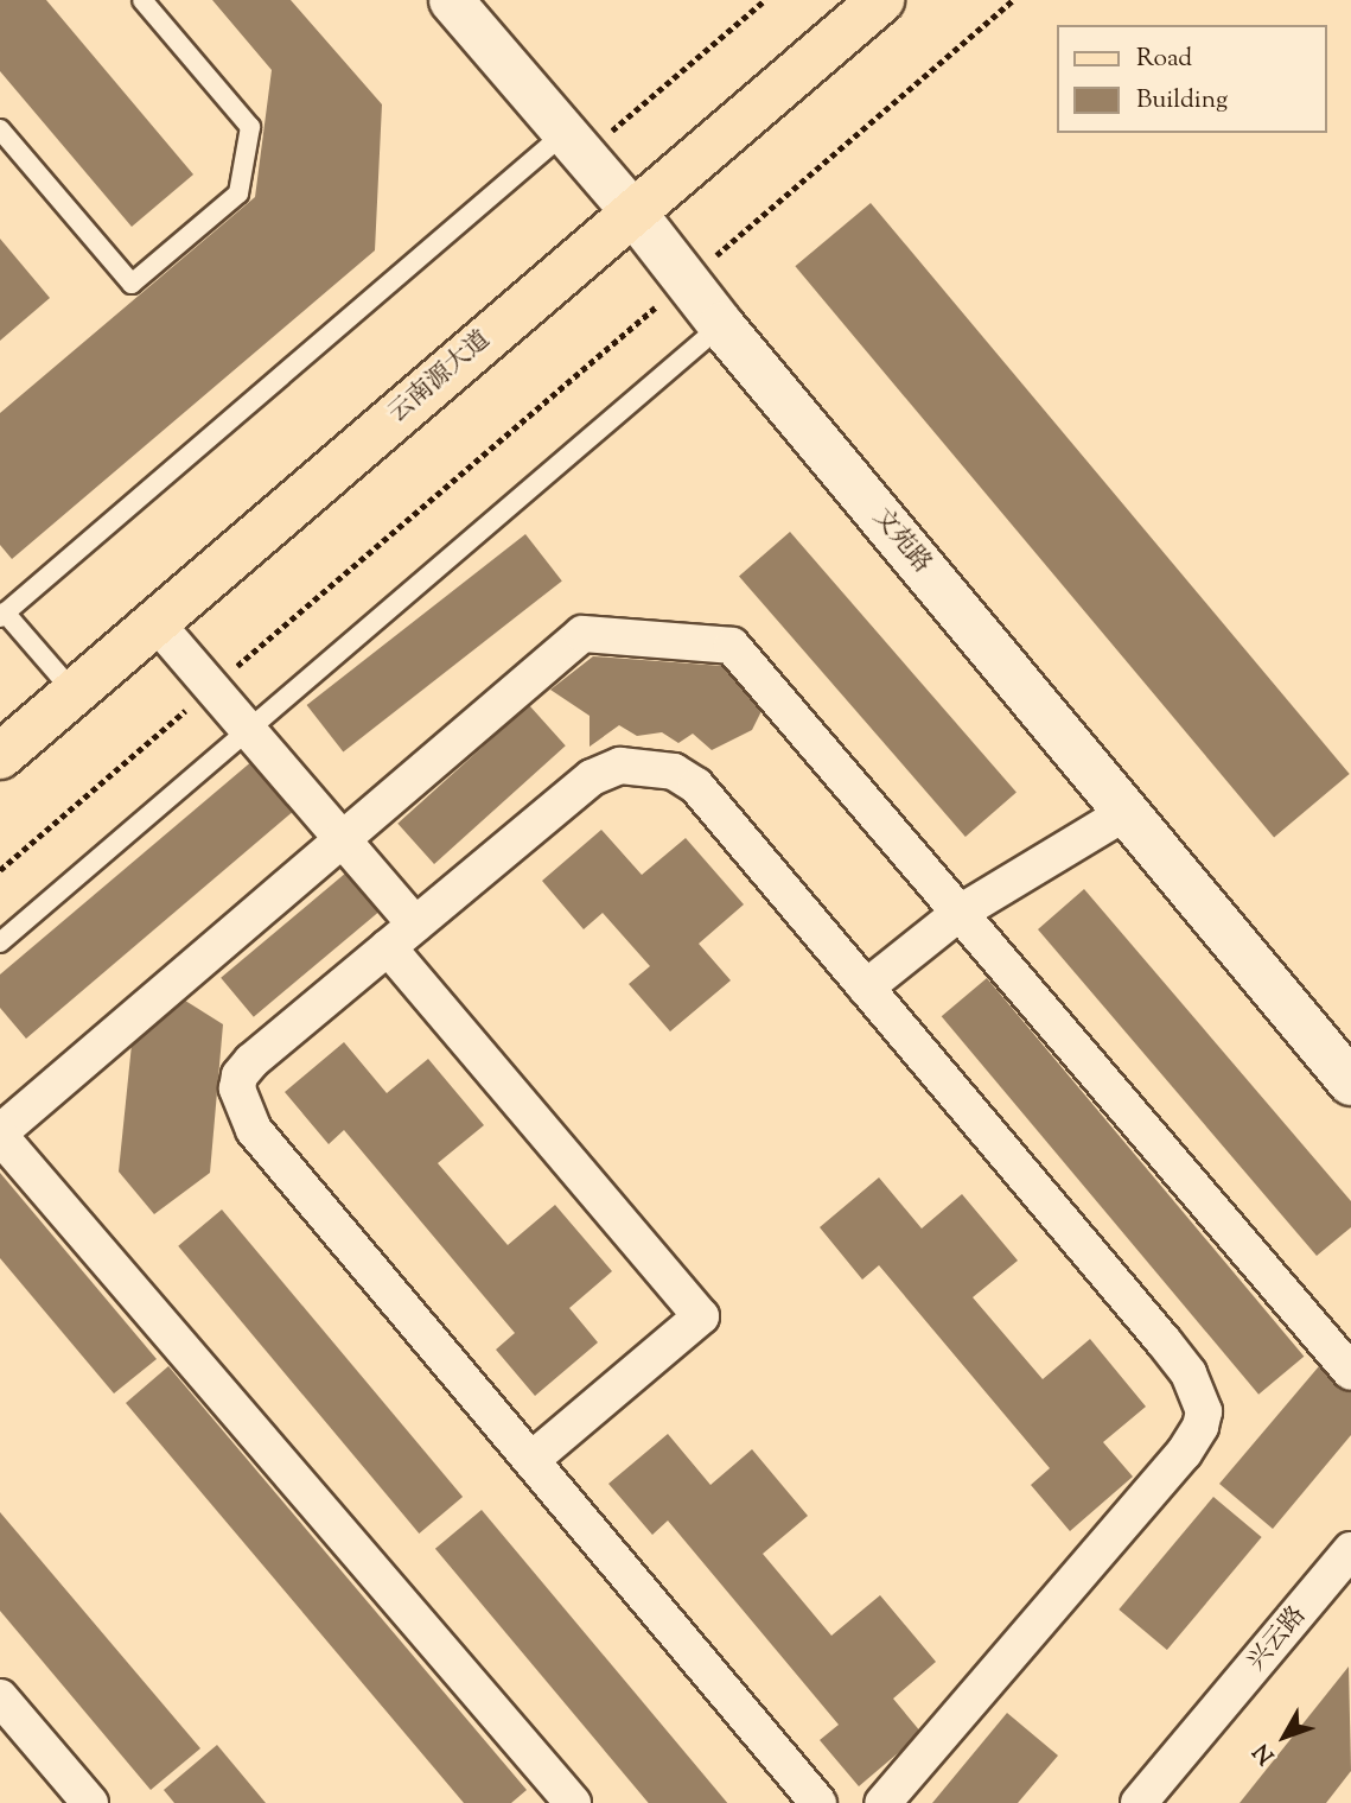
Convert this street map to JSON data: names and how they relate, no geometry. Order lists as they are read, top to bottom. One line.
{"streets":{"main road":["云南源大道","文苑路"],"street":["兴云路"]},"crossings":[["云南源大道","文苑路"]],"legend":["Road","Building"],"north":"bottom left"}
